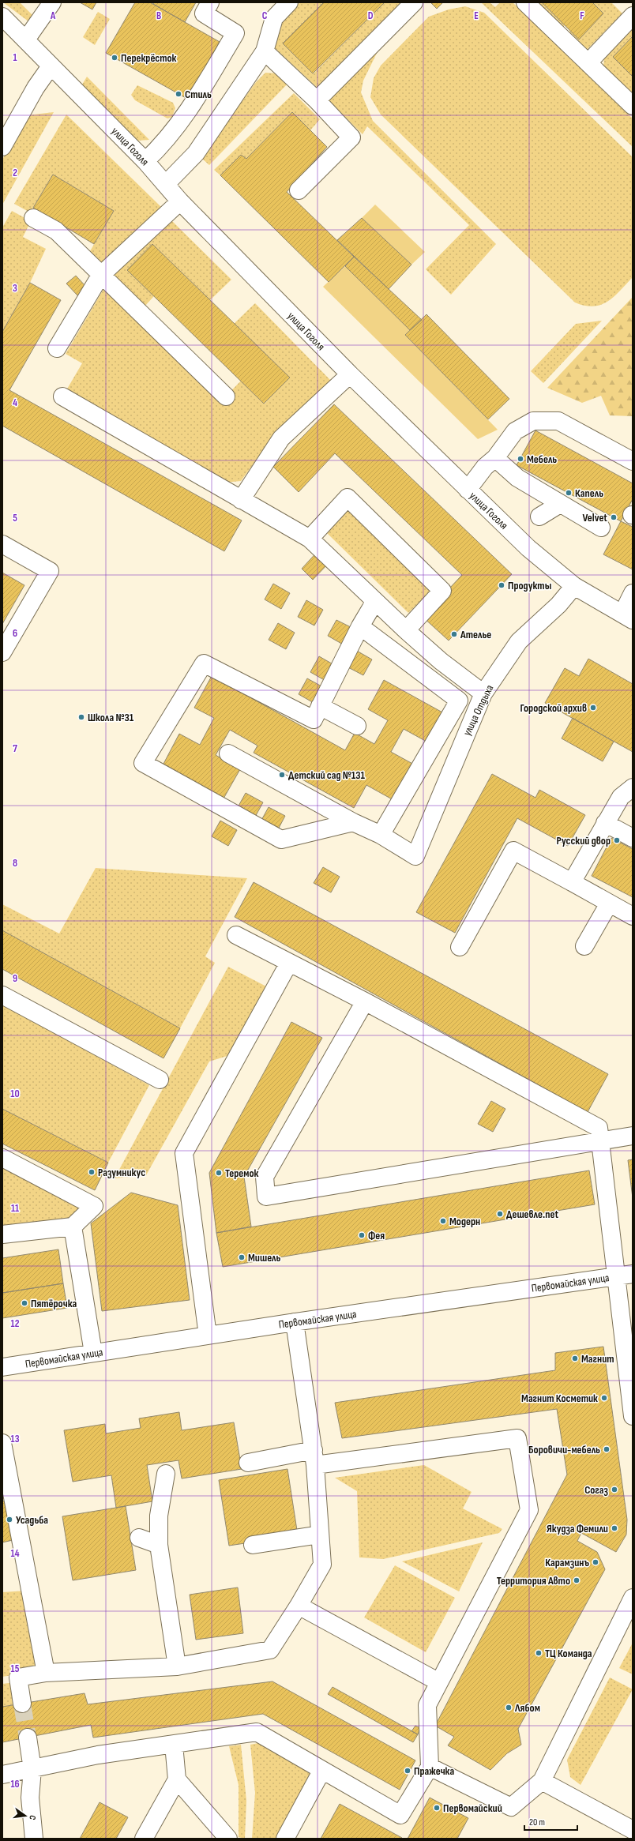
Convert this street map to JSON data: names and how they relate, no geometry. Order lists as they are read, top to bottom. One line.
{"streets":{"street":["улица Гоголя","улица Отдыха","Первомайская улица"]},"crossings":[["улица Гоголя","улица Отдыха"]],"places":["Перекрёсток","Стиль","Мебель","Капель","Velvet","Продукты","Ателье","Городской архив","Школа №31","Детский сад №131","Русский двор","Разумникус","Теремок","Дешевле.net","Модерн","Фея","Мишель","Пятёрочка","Магнит","Магнит Косметик","Боровичи-мебель","Согаз","Усадьба","Якудза Фемили","Карамзинъ","Территория Авто","ТЦ Команда","Лябом","Пражечка","Первомайский"],"scale_bar":"20 m","north":"right","grid":{"columns":["A","B","C","D","E","F"],"rows":["1","2","3","4","5","6","7","8","9","10","11","12","13","14","15","16"]}}
